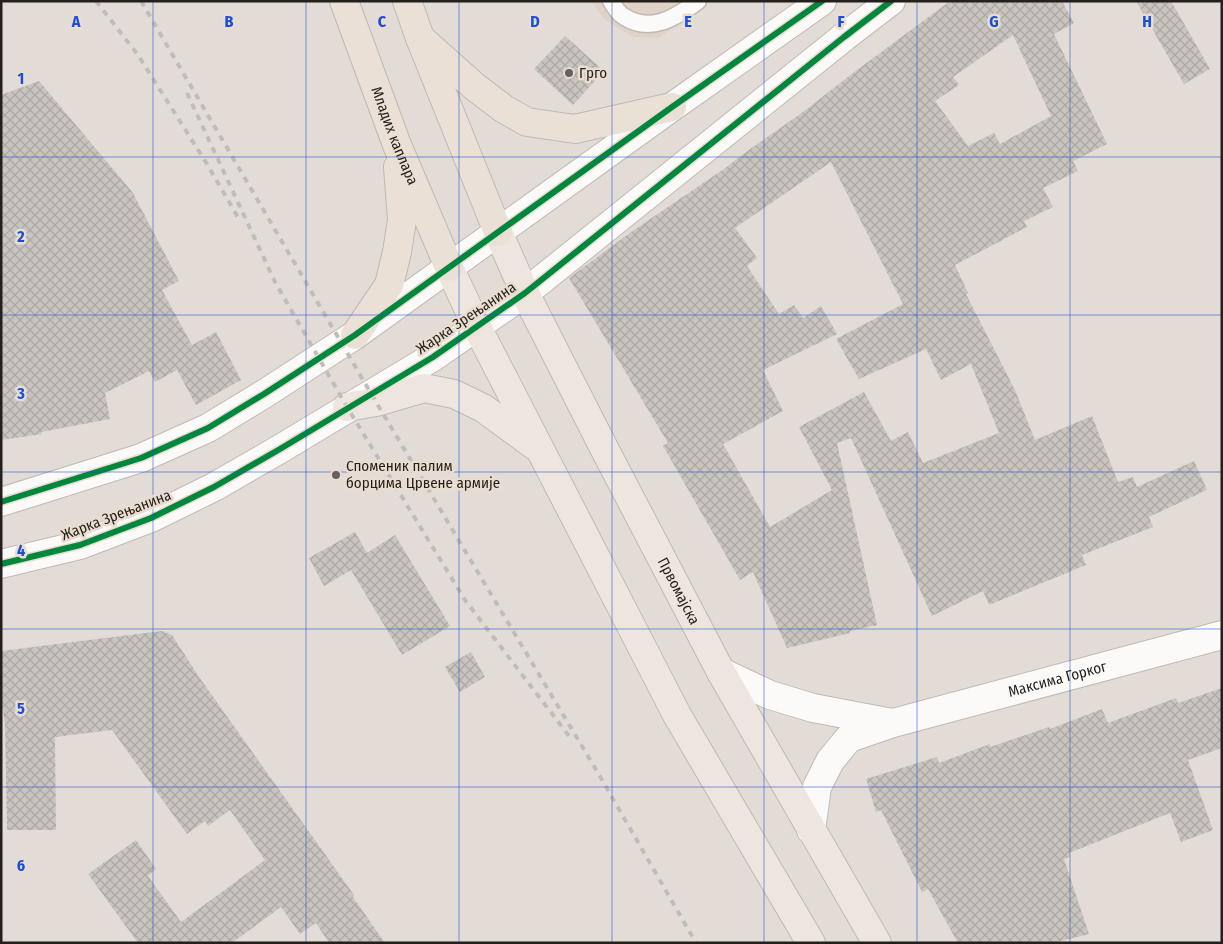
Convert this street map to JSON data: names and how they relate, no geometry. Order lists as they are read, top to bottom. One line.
{"streets":{"highway":["Младих каплара"],"main road":["Првомајска"],"street":["Жарка Зрењанина","Максима Горког"]},"crossings":[["Жарка Зрењанина","Првомајска"],["Првомајска","Максима Горког"]],"places":["Грго","Споменик палим борцима Црвене армије"],"grid":{"columns":["A","B","C","D","E","F","G","H"],"rows":["1","2","3","4","5","6"]}}
